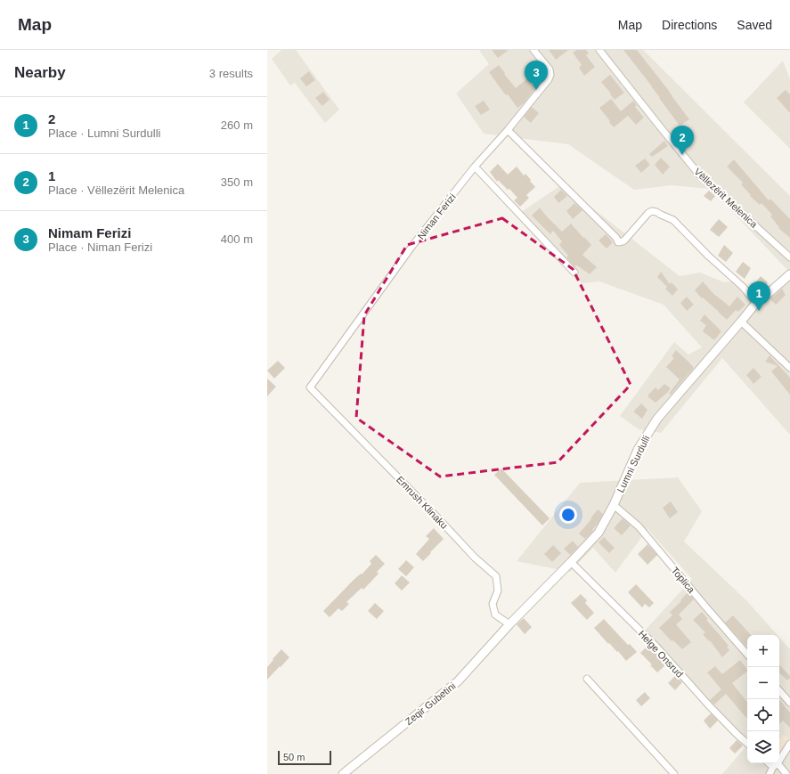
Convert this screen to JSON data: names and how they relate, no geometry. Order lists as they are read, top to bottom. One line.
{"streets":{"street":["Vëllezërit Melenica","Niman Ferizi","Lumni Surdulli","Emrush Klinaku","Toplica","Helge Onsrud","Zeqir Gubetini"]},"crossings":[["Niman Ferizi","Emrush Klinaku"],["Lumni Surdulli","Emrush Klinaku"],["Lumni Surdulli","Toplica"],["Lumni Surdulli","Helge Onsrud"],["Lumni Surdulli","Zeqir Gubetini"],["Emrush Klinaku","Zeqir Gubetini"]],"scale_bar":"50 m","page":{"header":"Map","nav":["Map","Directions","Saved"],"heading":["Nearby","3 results"],"pins":["3","2","1"],"list":[{"mark":"1","name":"2","note":"Place · Lumni Surdulli","value":"260 m"},{"mark":"2","name":"1","note":"Place · Vëllezërit Melenica","value":"350 m"},{"mark":"3","name":"Nimam Ferizi","note":"Place · Niman Ferizi","value":"400 m"}],"map_buttons":["+","−"],"scale":"50 m"}}
